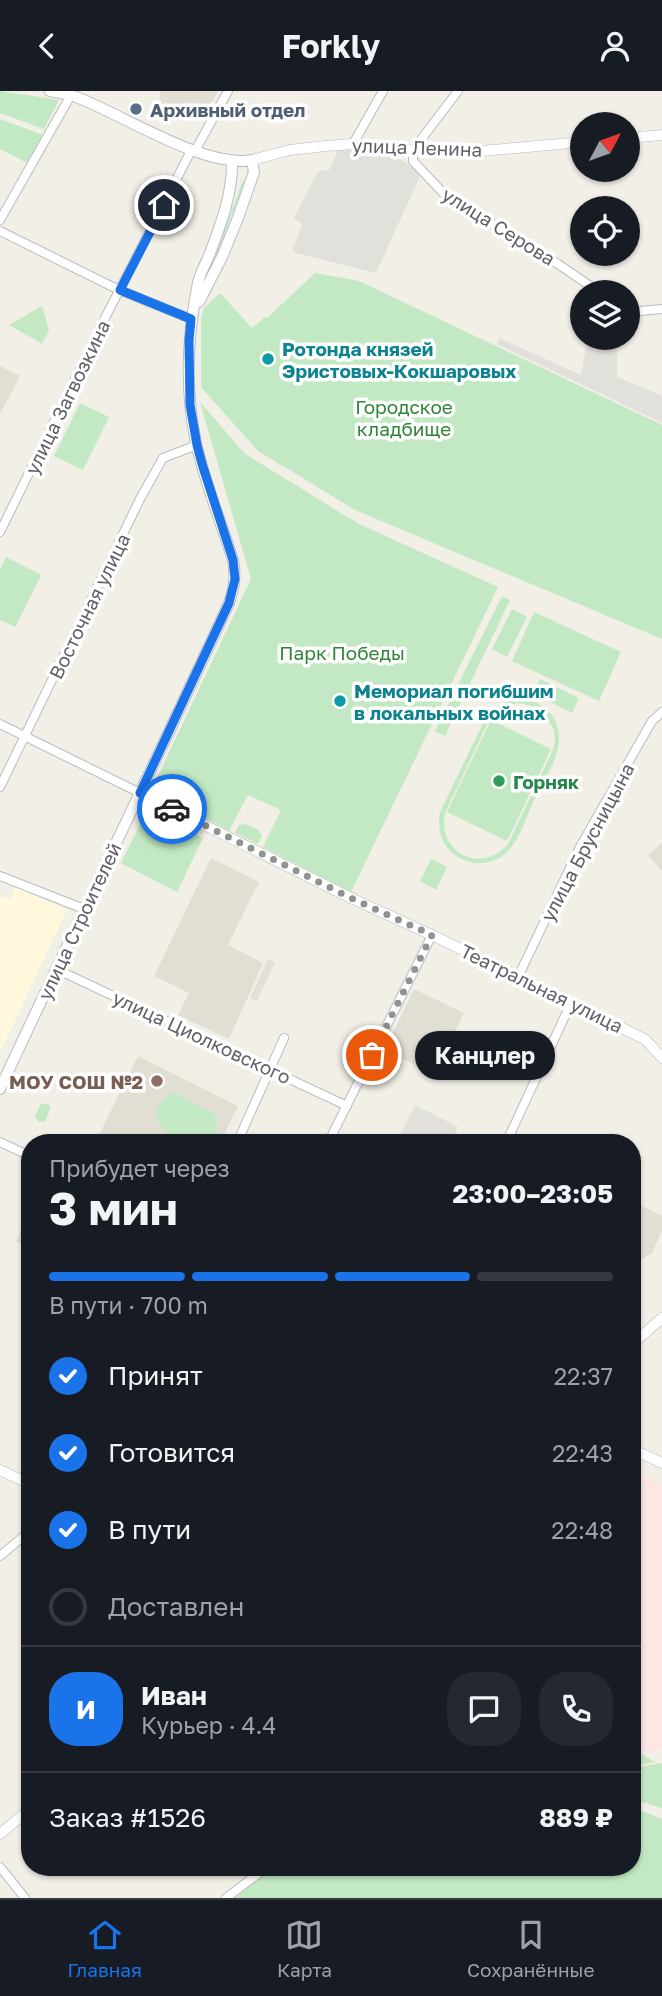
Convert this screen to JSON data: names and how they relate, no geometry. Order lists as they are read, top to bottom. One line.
{"streets":{"main road":["улица Строителей"],"street":["улица Ленина","улица Серова","улица Загвозкина","Восточная улица","улица Брусницына","Театральная улица","улица Циолковского"]},"crossings":[["улица Ленина","улица Серова"],["Восточная улица","улица Строителей"],["Восточная улица","Театральная улица"],["улица Брусницына","Театральная улица"],["улица Строителей","Театральная улица"],["улица Строителей","улица Циолковского"]],"parks":["Городское кладбище","Парк Победы"],"places":["Архивный отдел","Ротонда князей Эристовых-Кокшаровых","Мемориал погибшим в локальных войнах","Горняк","Канцлер","МОУ СОШ №2"],"north":"top right","page":{"header":"Forkly","bubble":"Канцлер","heading":["3 мин","Прибудет через","23:00–23:05"],"panel":["Иван","Курьер · 4.4","Заказ #1526","889 ₽"],"bar":"В пути · 700 m","list":[["Принят","22:37"],["Готовится","22:43"],["В пути","22:48"],"Доставлен"],"round":"И","tabs":["Главная","Карта","Сохранённые"]}}
